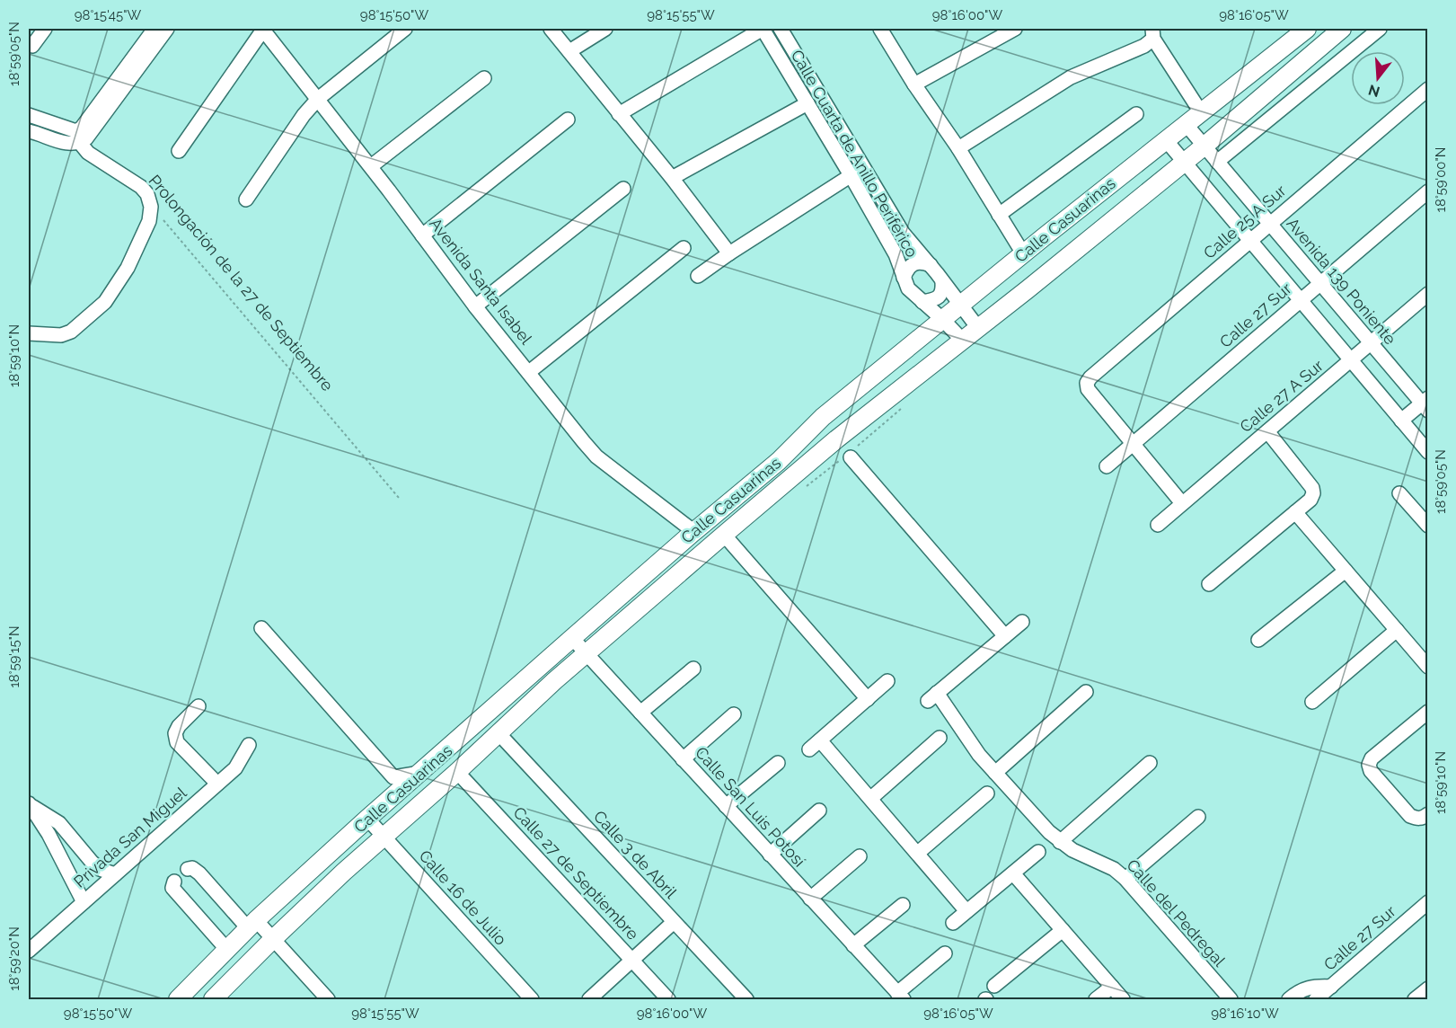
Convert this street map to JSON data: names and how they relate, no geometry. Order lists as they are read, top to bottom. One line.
{"streets":{"main road":["Calle Casuarinas"],"street":["Calle Cuarta de Anillo Periférico","Calle 25 A Sur","Avenida Santa Isabel","Avenida 139 Poniente","Prolongación de la 27 de Septiembre","Calle 27 Sur","Calle 27 A Sur","Calle San Luis Potosí","Privada San Miguel","Calle 3 de Abril","Calle 27 de Septiembre","Calle 16 de Julio","Calle del Pedregal"]},"crossings":[["Calle Cuarta de Anillo Periférico","Calle Casuarinas"],["Calle Casuarinas","Avenida Santa Isabel"],["Calle Casuarinas","Avenida 139 Poniente"],["Calle Casuarinas","Calle San Luis Potosí"],["Calle Casuarinas","Calle 3 de Abril"],["Calle Casuarinas","Calle 27 de Septiembre"],["Calle Casuarinas","Calle 16 de Julio"],["Calle 25 A Sur","Avenida 139 Poniente"],["Calle 25 A Sur","Calle 27 Sur"],["Avenida 139 Poniente","Calle 27 Sur"],["Avenida 139 Poniente","Calle 27 A Sur"]],"north":"bottom","coordinates":["98°15'45\"W","98°15'50\"W","98°15'55\"W","98°16'00\"W","98°16'05\"W","18°59'05\"N","18°59'00\"N","18°59'10\"N","18°59'15\"N","18°59'20\"N","98°16'10\"W"]}
